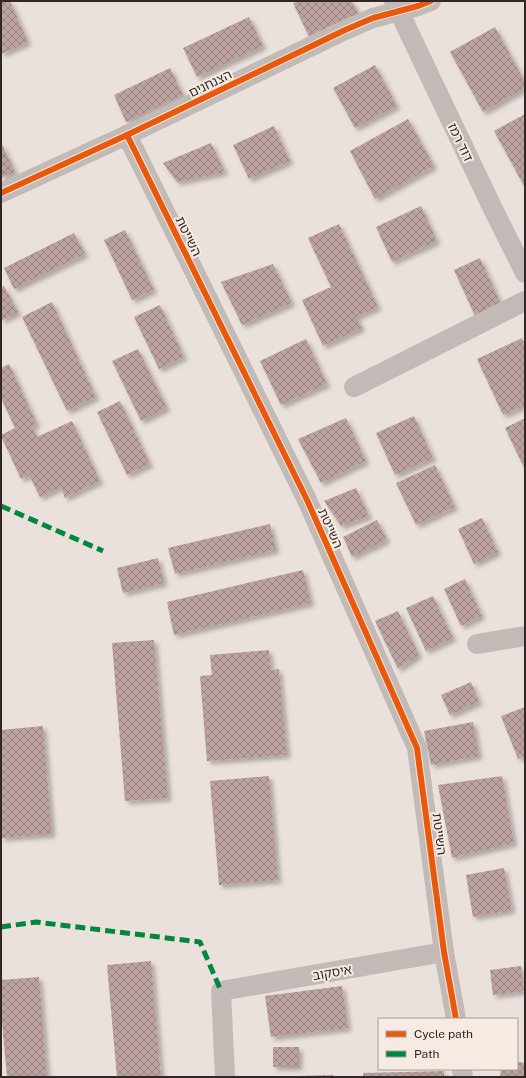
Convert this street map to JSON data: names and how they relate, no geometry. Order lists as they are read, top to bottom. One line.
{"streets":{"street":["הצנחנים","דוד רמז","השייטת","איסקוב"]},"crossings":[["הצנחנים","דוד רמז"],["הצנחנים","השייטת"],["השייטת","איסקוב"]],"legend":["Cycle path","Path"]}
